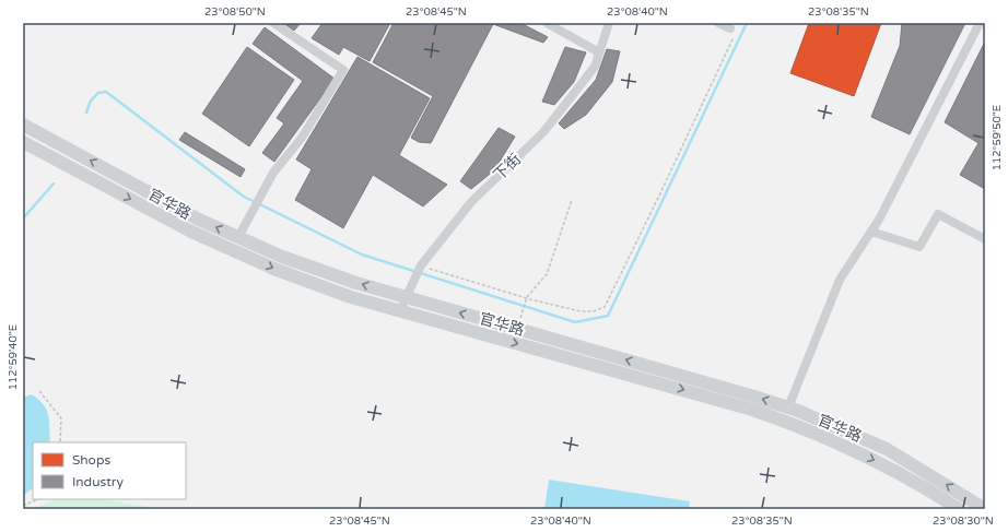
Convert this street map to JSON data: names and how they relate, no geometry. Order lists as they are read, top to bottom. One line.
{"streets":{"main road":["官华路"],"street":["下街"]},"crossings":[["下街","官华路"]],"legend":["Shops","Industry"],"coordinates":["23°08'50\"N","23°08'45\"N","23°08'40\"N","23°08'35\"N","112°59'50\"E","112°59'40\"E","23°08'30\"N"]}
